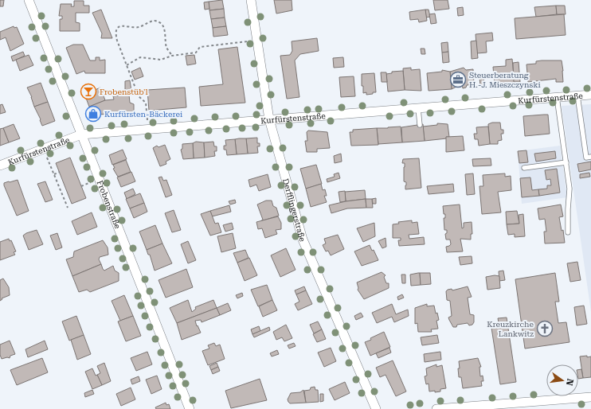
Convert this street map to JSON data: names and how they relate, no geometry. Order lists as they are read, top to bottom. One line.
{"streets":{"street":["Kurfürstenstraße","Frobenstraße","Derfflingerstraße"]},"crossings":[["Kurfürstenstraße","Frobenstraße"],["Kurfürstenstraße","Derfflingerstraße"]],"places":{"office":["Steuerberatung H.-J. Mieszczynski"],"bar":["Frobenstüb'l"],"shop":["Kurfürsten-Bäckerei"],"church":["Kreuzkirche Lankwitz"]},"north":"right"}
